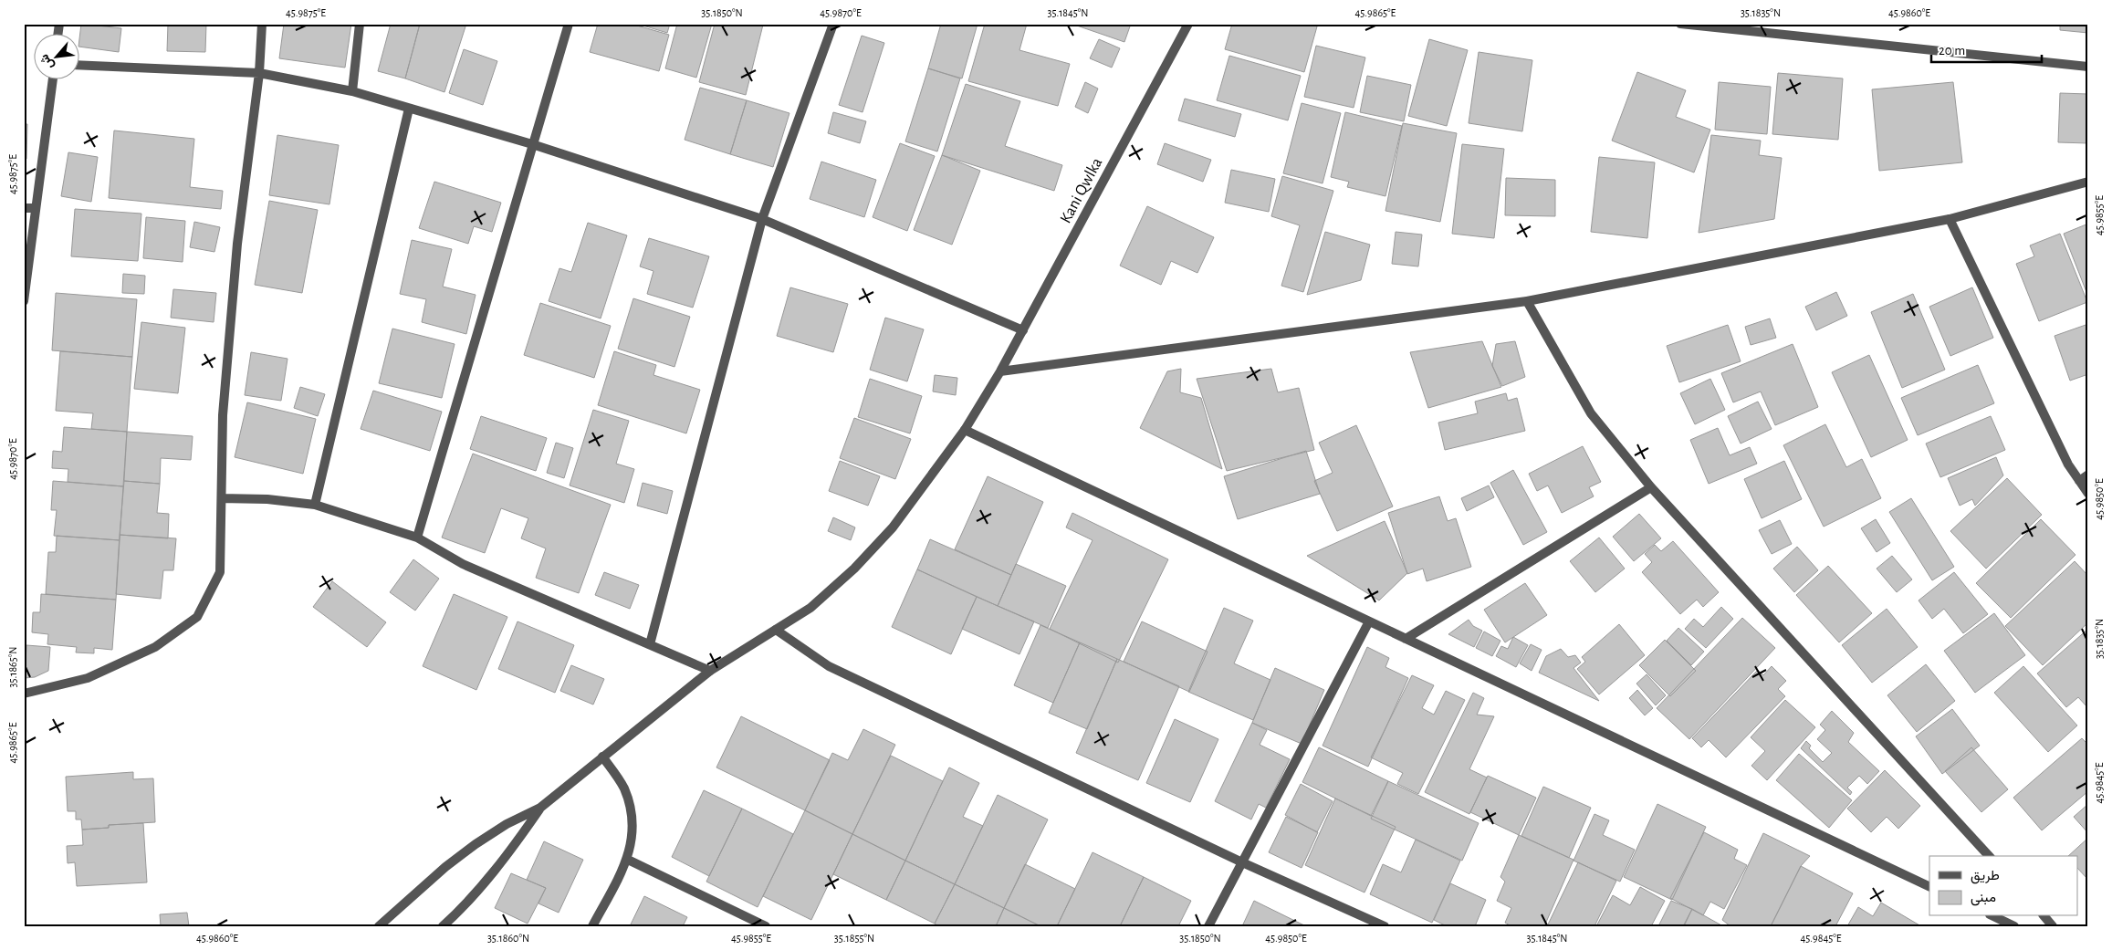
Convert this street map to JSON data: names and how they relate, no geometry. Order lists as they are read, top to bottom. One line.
{"streets":{"street":["Kani Qwlka"]},"legend":["طريق","مبنى"],"scale_bar":"20 m","north":"bottom left","coordinates":["45.9875°E","35.1850°N","45.9870°E","35.1845°N","45.9865°E","35.1835°N","45.9860°E","45.9855°E","45.9850°E","35.1865°N","45.9845°E","35.1860°N","35.1855°N"]}
